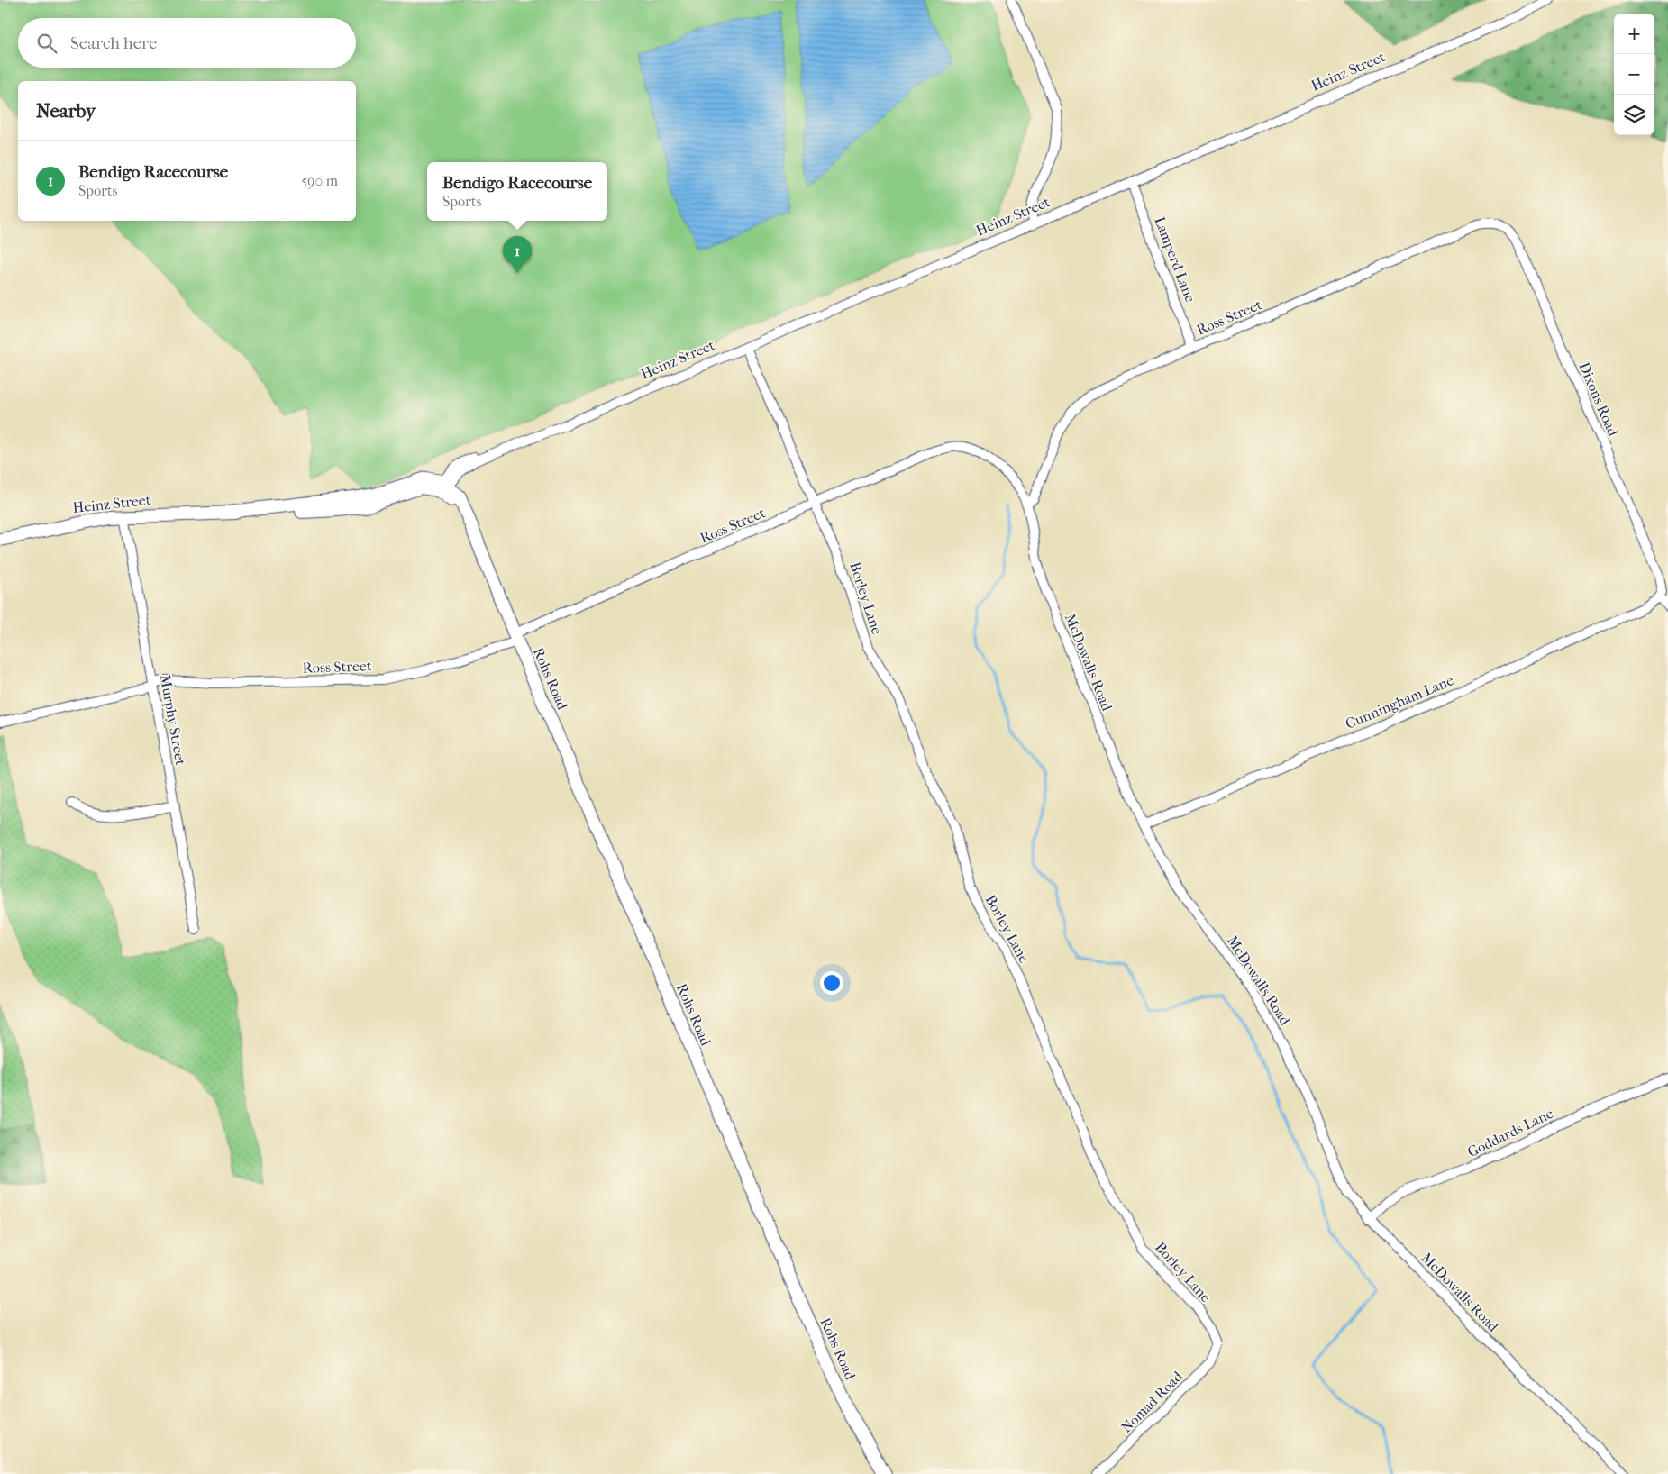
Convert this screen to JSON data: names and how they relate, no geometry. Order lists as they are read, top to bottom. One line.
{"streets":{"street":["Heinz Street","Lamperd Lane","Ross Street","Dixons Road","Borley Lane","McDowalls Road","Rohs Road","Cunningham Lane","Murphy Street","Goddards Lane","Nomad Road"]},"crossings":[["Heinz Street","Lamperd Lane"],["Heinz Street","Borley Lane"],["Heinz Street","Rohs Road"],["Heinz Street","Murphy Street"],["Lamperd Lane","Ross Street"],["Ross Street","Dixons Road"],["Ross Street","Borley Lane"],["Ross Street","McDowalls Road"],["Ross Street","Rohs Road"],["Ross Street","Murphy Street"],["Dixons Road","Cunningham Lane"],["Borley Lane","Nomad Road"],["McDowalls Road","Cunningham Lane"],["McDowalls Road","Goddards Lane"]],"page":{"map_buttons":["+","−"],"search":"Search here","heading":"Nearby","list":[{"mark":"1","name":"Bendigo Racecourse","note":"Sports","value":"590 m"}],"popup":["Bendigo Racecourse","Sports"],"pins":"1"}}
